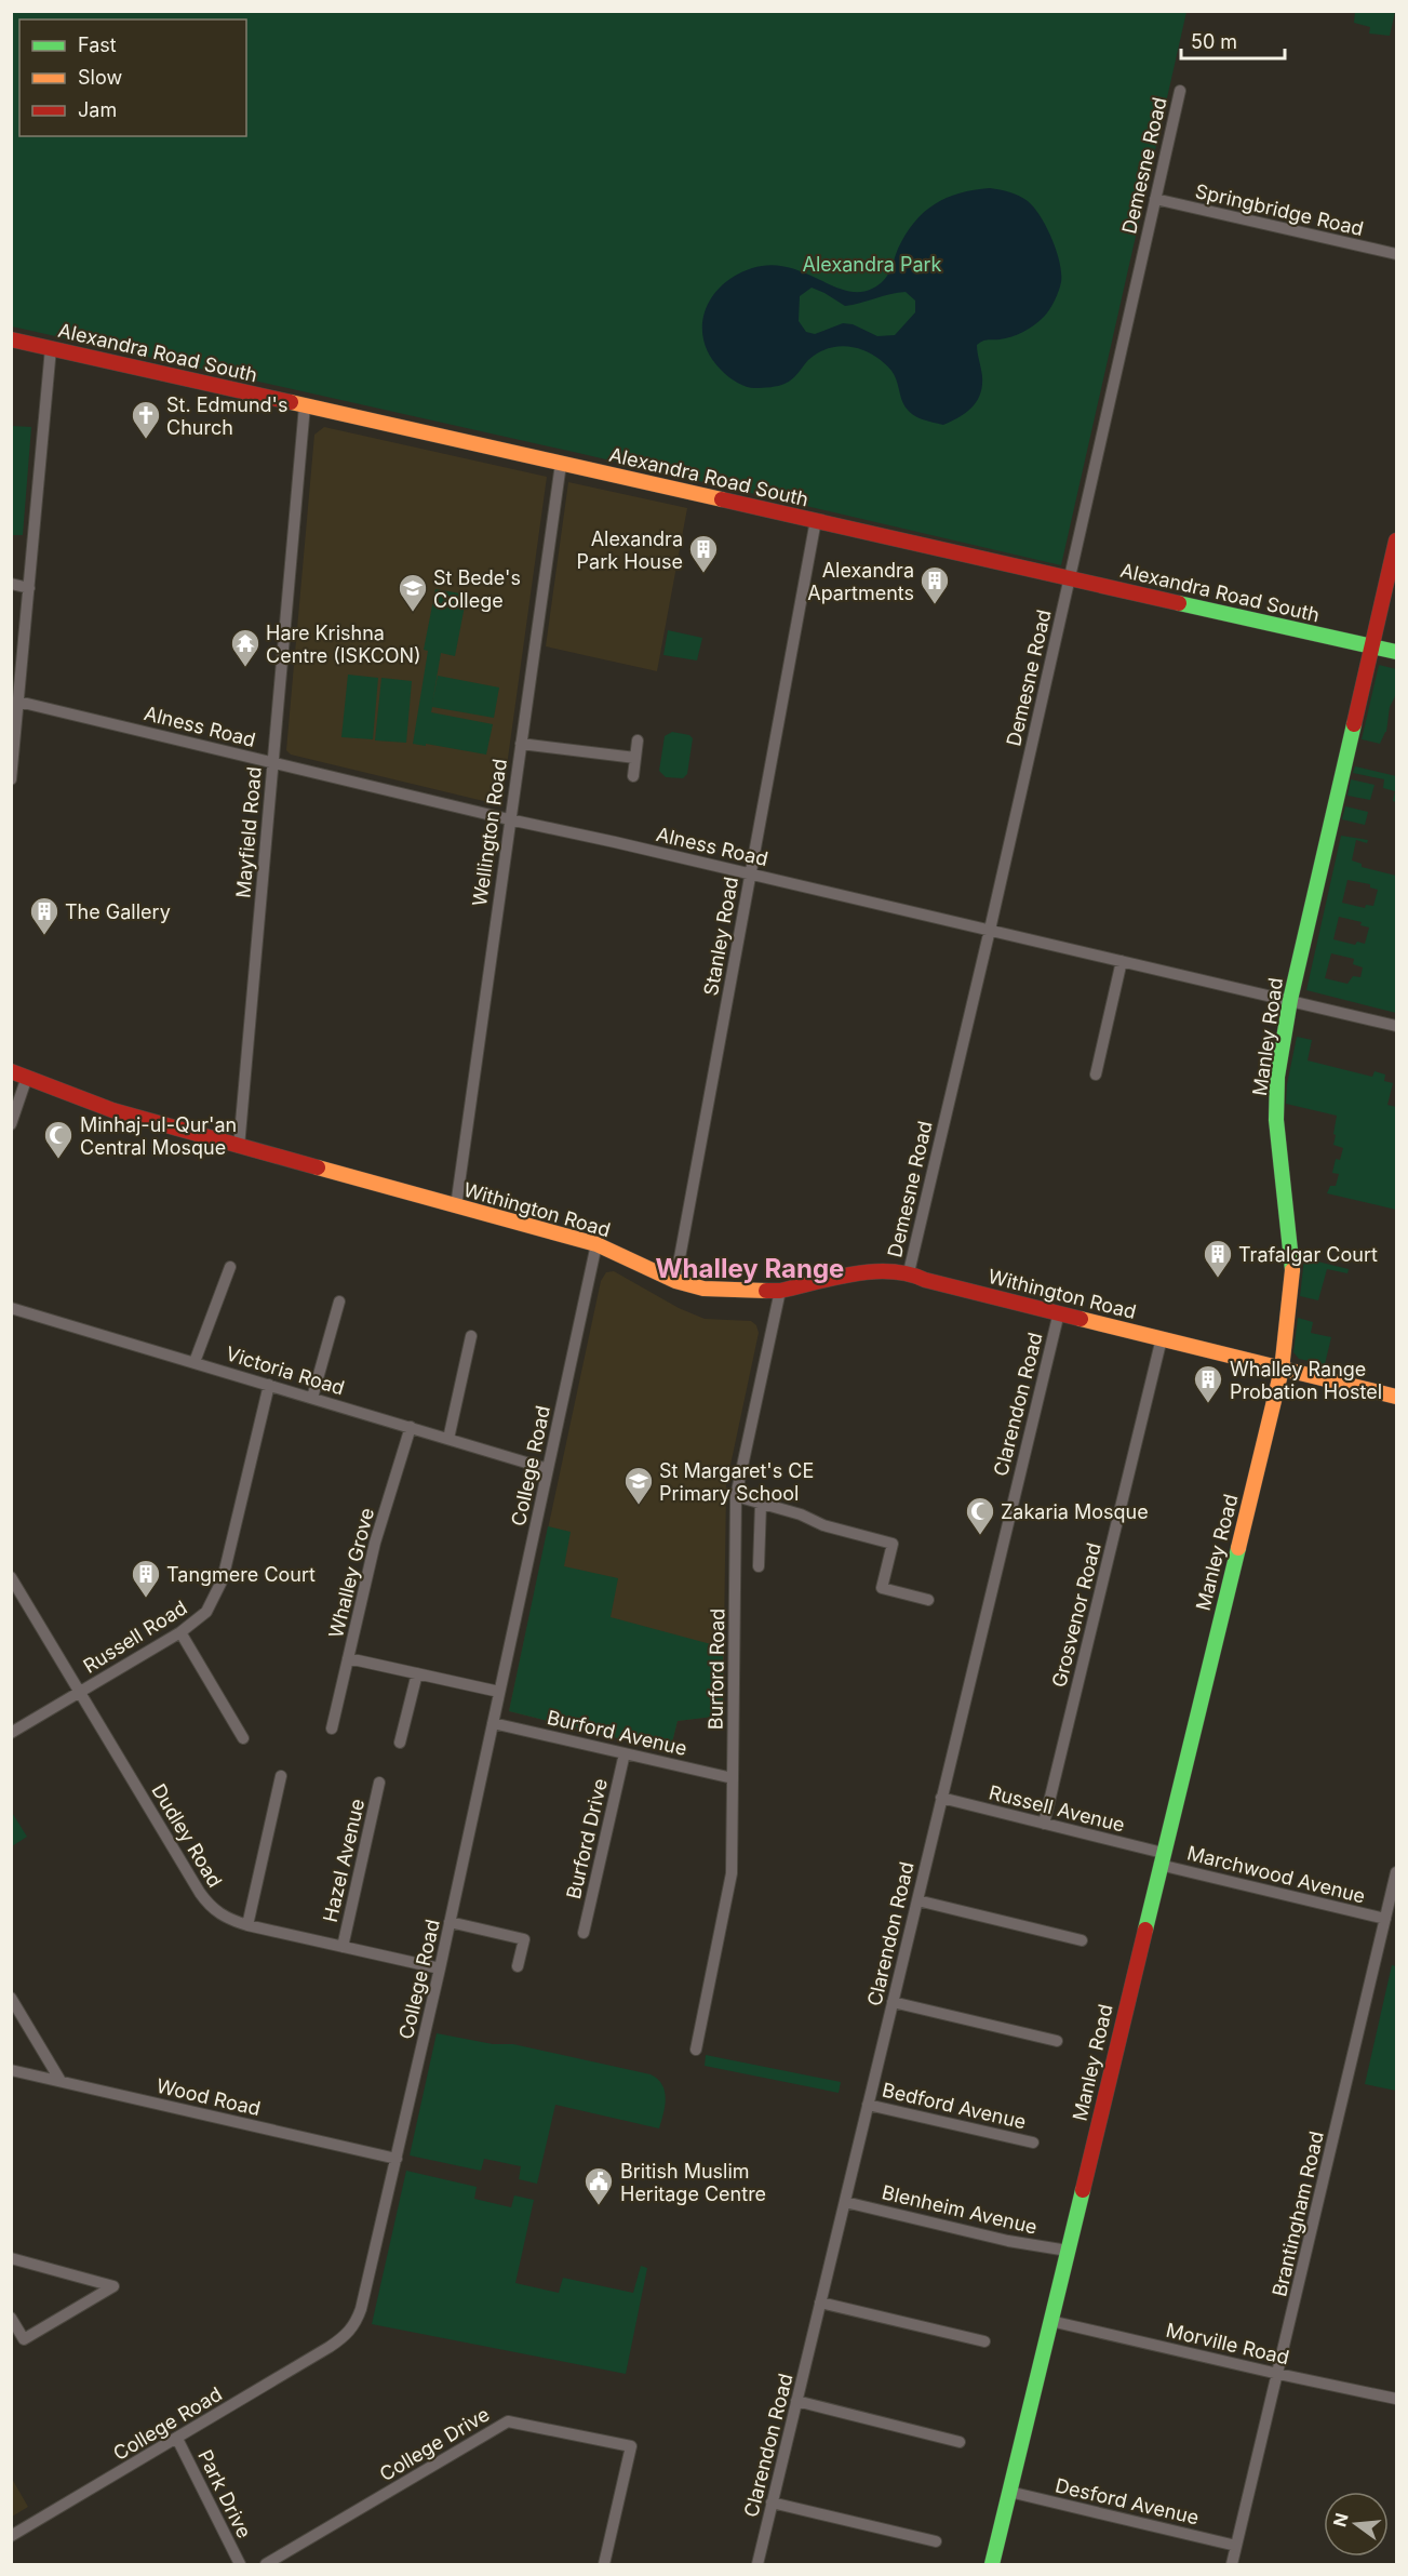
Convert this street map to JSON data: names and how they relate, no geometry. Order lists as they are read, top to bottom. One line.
{"streets":{"street":["Demesne Road","Springbridge Road","Alexandra Road South","Alness Road","Mayfield Road","Wellington Road","Stanley Road","Manley Road","Withington Road","Victoria Road","Clarendon Road","College Road","Whalley Grove","Grosvenor Road","Russell Road","Burford Road","Burford Avenue","Russell Avenue","Dudley Road","Burford Drive","Hazel Avenue","Marchwood Avenue","Wood Road","Bedford Avenue","Blenheim Avenue","Brantingham Road","Morville Road","College Drive","Park Drive","Desford Avenue"]},"crossings":[["Demesne Road","Springbridge Road"],["Demesne Road","Alexandra Road South"],["Demesne Road","Alness Road"],["Demesne Road","Withington Road"],["Alexandra Road South","Mayfield Road"],["Alexandra Road South","Wellington Road"],["Alexandra Road South","Stanley Road"],["Alexandra Road South","Manley Road"],["Alness Road","Mayfield Road"],["Alness Road","Wellington Road"],["Alness Road","Stanley Road"],["Alness Road","Manley Road"],["Mayfield Road","Withington Road"],["Wellington Road","Withington Road"],["Stanley Road","Withington Road"],["Manley Road","Withington Road"],["Manley Road","Russell Avenue"],["Manley Road","Marchwood Avenue"],["Manley Road","Blenheim Avenue"],["Manley Road","Morville Road"],["Manley Road","Desford Avenue"],["Withington Road","Clarendon Road"],["Withington Road","College Road"],["Withington Road","Grosvenor Road"],["Withington Road","Burford Road"],["Victoria Road","College Road"],["Victoria Road","Whalley Grove"],["Victoria Road","Russell Road"],["Clarendon Road","Russell Avenue"],["Clarendon Road","Bedford Avenue"],["Clarendon Road","Blenheim Avenue"],["College Road","Burford Avenue"],["College Road","Dudley Road"],["College Road","Wood Road"],["College Road","Park Drive"],["Grosvenor Road","Russell Avenue"],["Russell Road","Dudley Road"],["Burford Road","Burford Avenue"],["Burford Avenue","Burford Drive"],["Russell Avenue","Marchwood Avenue"],["Dudley Road","Hazel Avenue"],["Marchwood Avenue","Brantingham Road"],["Brantingham Road","Morville Road"],["Brantingham Road","Desford Avenue"]],"districts":["Whalley Range"],"parks":["Alexandra Park"],"places":{"church":["St. Edmund's Church"],"building":["Alexandra Park House","Alexandra Apartments","The Gallery","Trafalgar Court","Whalley Range Probation Hostel","Tangmere Court"],"school or university":["St Bede's College","St Margaret's CE Primary School"],"temple":["Hare Krishna Centre (ISKCON)"],"mosque":["Minhaj-ul-Qur'an Central Mosque","Zakaria Mosque"],"public building":["British Muslim Heritage Centre"]},"legend":["Fast","Slow","Jam"],"scale_bar":"50 m","north":"left"}
